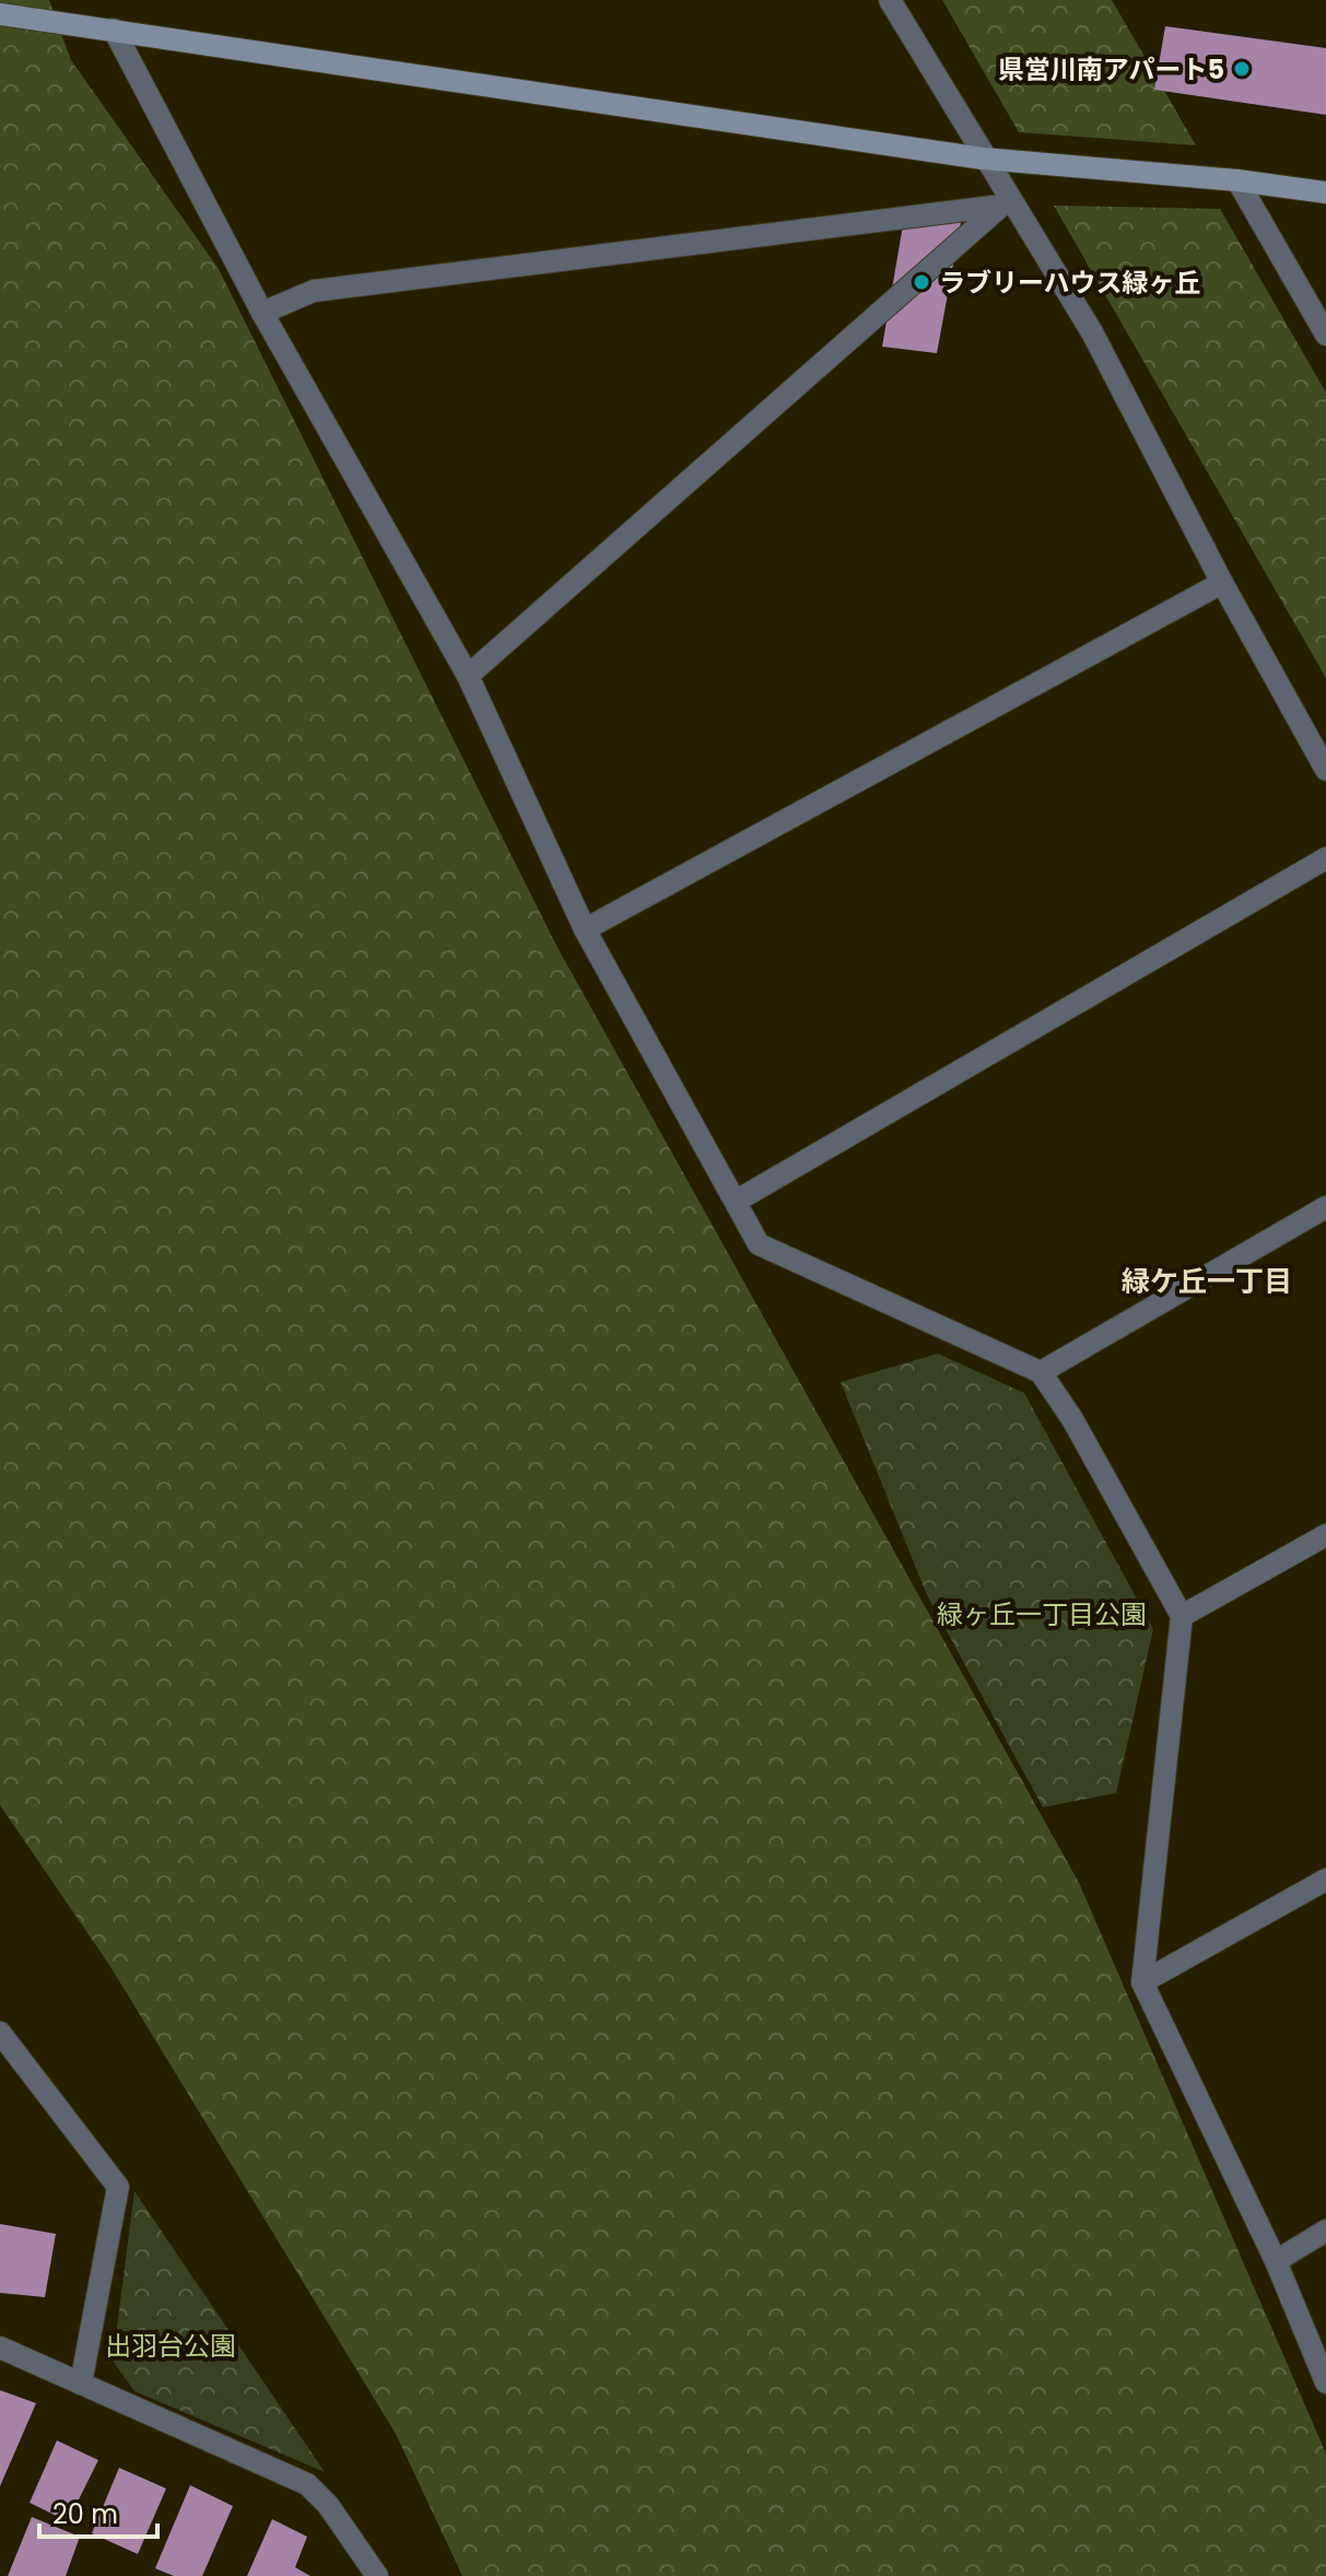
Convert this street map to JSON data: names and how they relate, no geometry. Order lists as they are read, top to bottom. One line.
{"districts":["緑ケ丘一丁目"],"parks":["緑ヶ丘一丁目公園","出羽台公園"],"places":["県営川南アパート5","ラブリーハウス緑ヶ丘"],"scale_bar":"20 m"}
